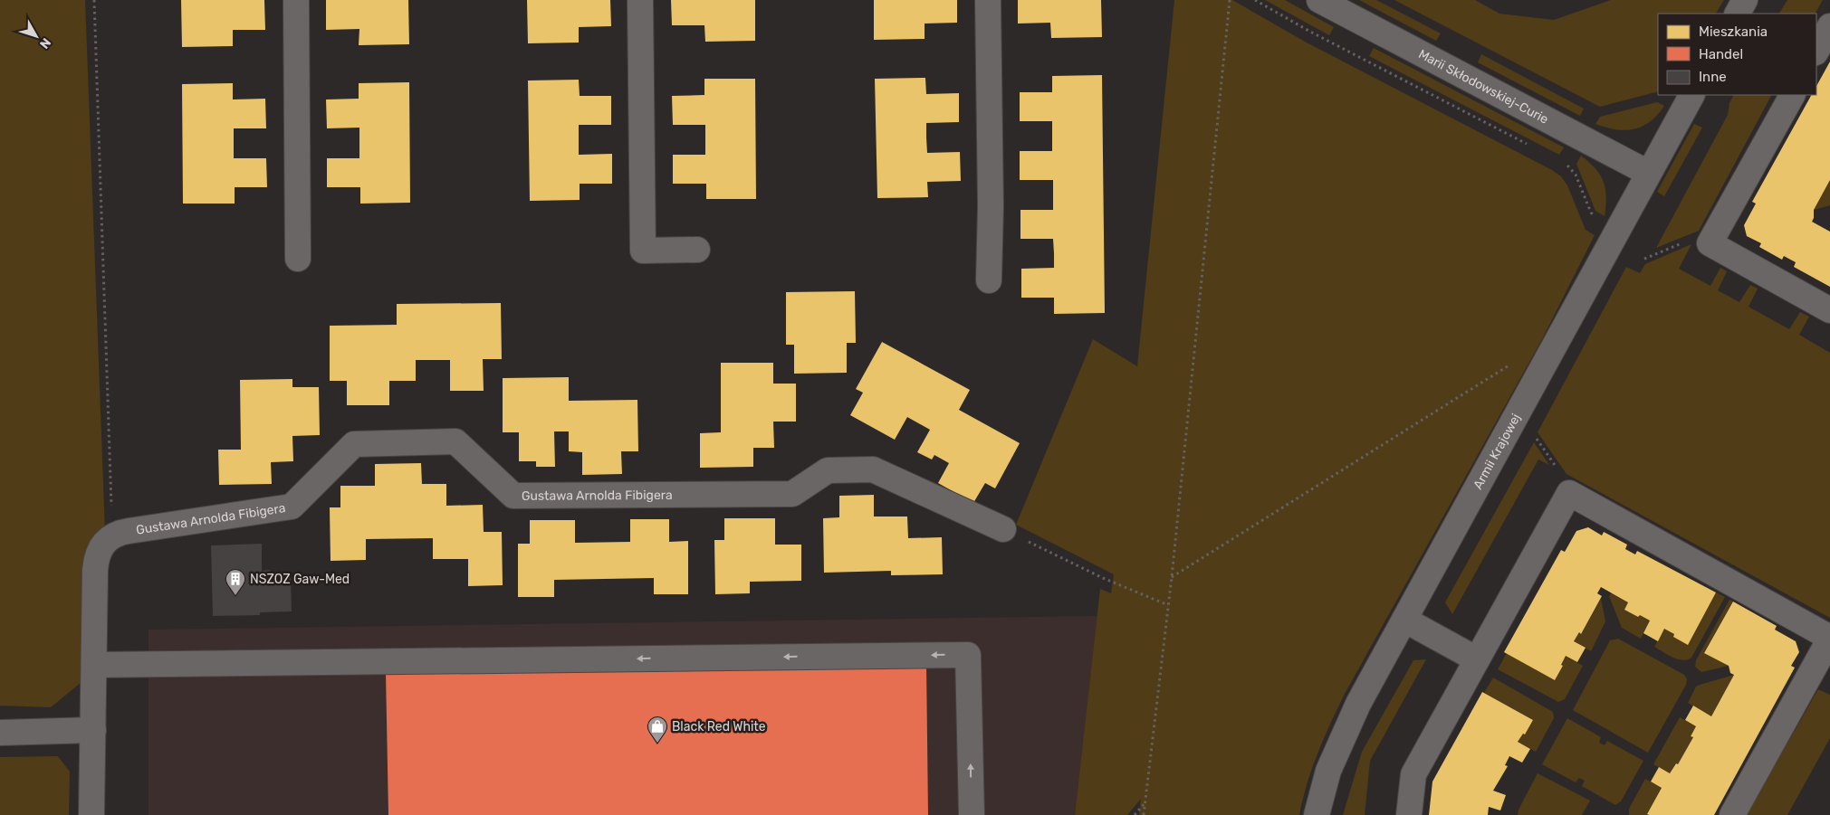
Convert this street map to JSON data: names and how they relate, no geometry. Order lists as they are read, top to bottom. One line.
{"streets":{"street":["Marii Skłodowskiej-Curie","Armii Krajowej","Gustawa Arnolda Fibigera"]},"crossings":[["Marii Skłodowskiej-Curie","Armii Krajowej"]],"places":{"building":["NSZOZ Gaw-Med"],"shop":["Black Red White"]},"legend":["Mieszkania","Handel","Inne"],"north":"bottom right"}
